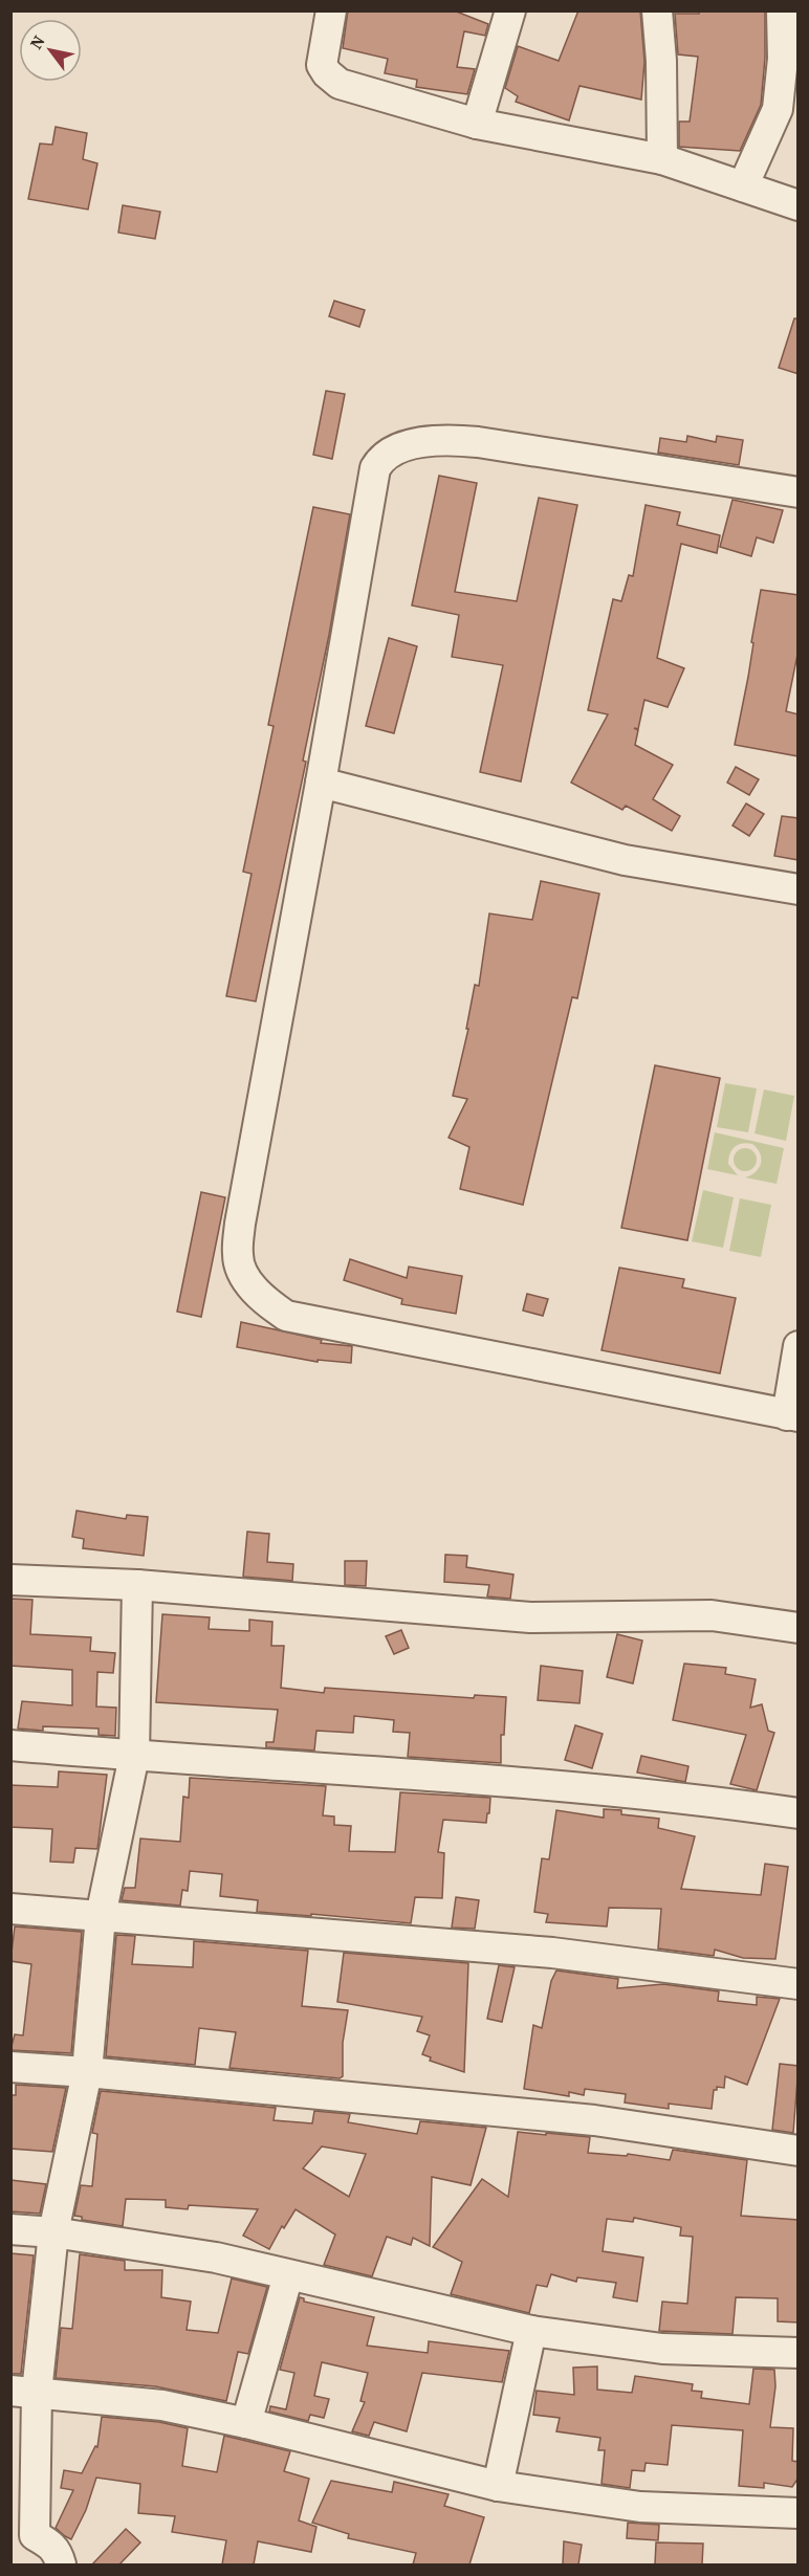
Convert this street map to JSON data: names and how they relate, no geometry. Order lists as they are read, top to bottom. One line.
{"north":"top left"}
